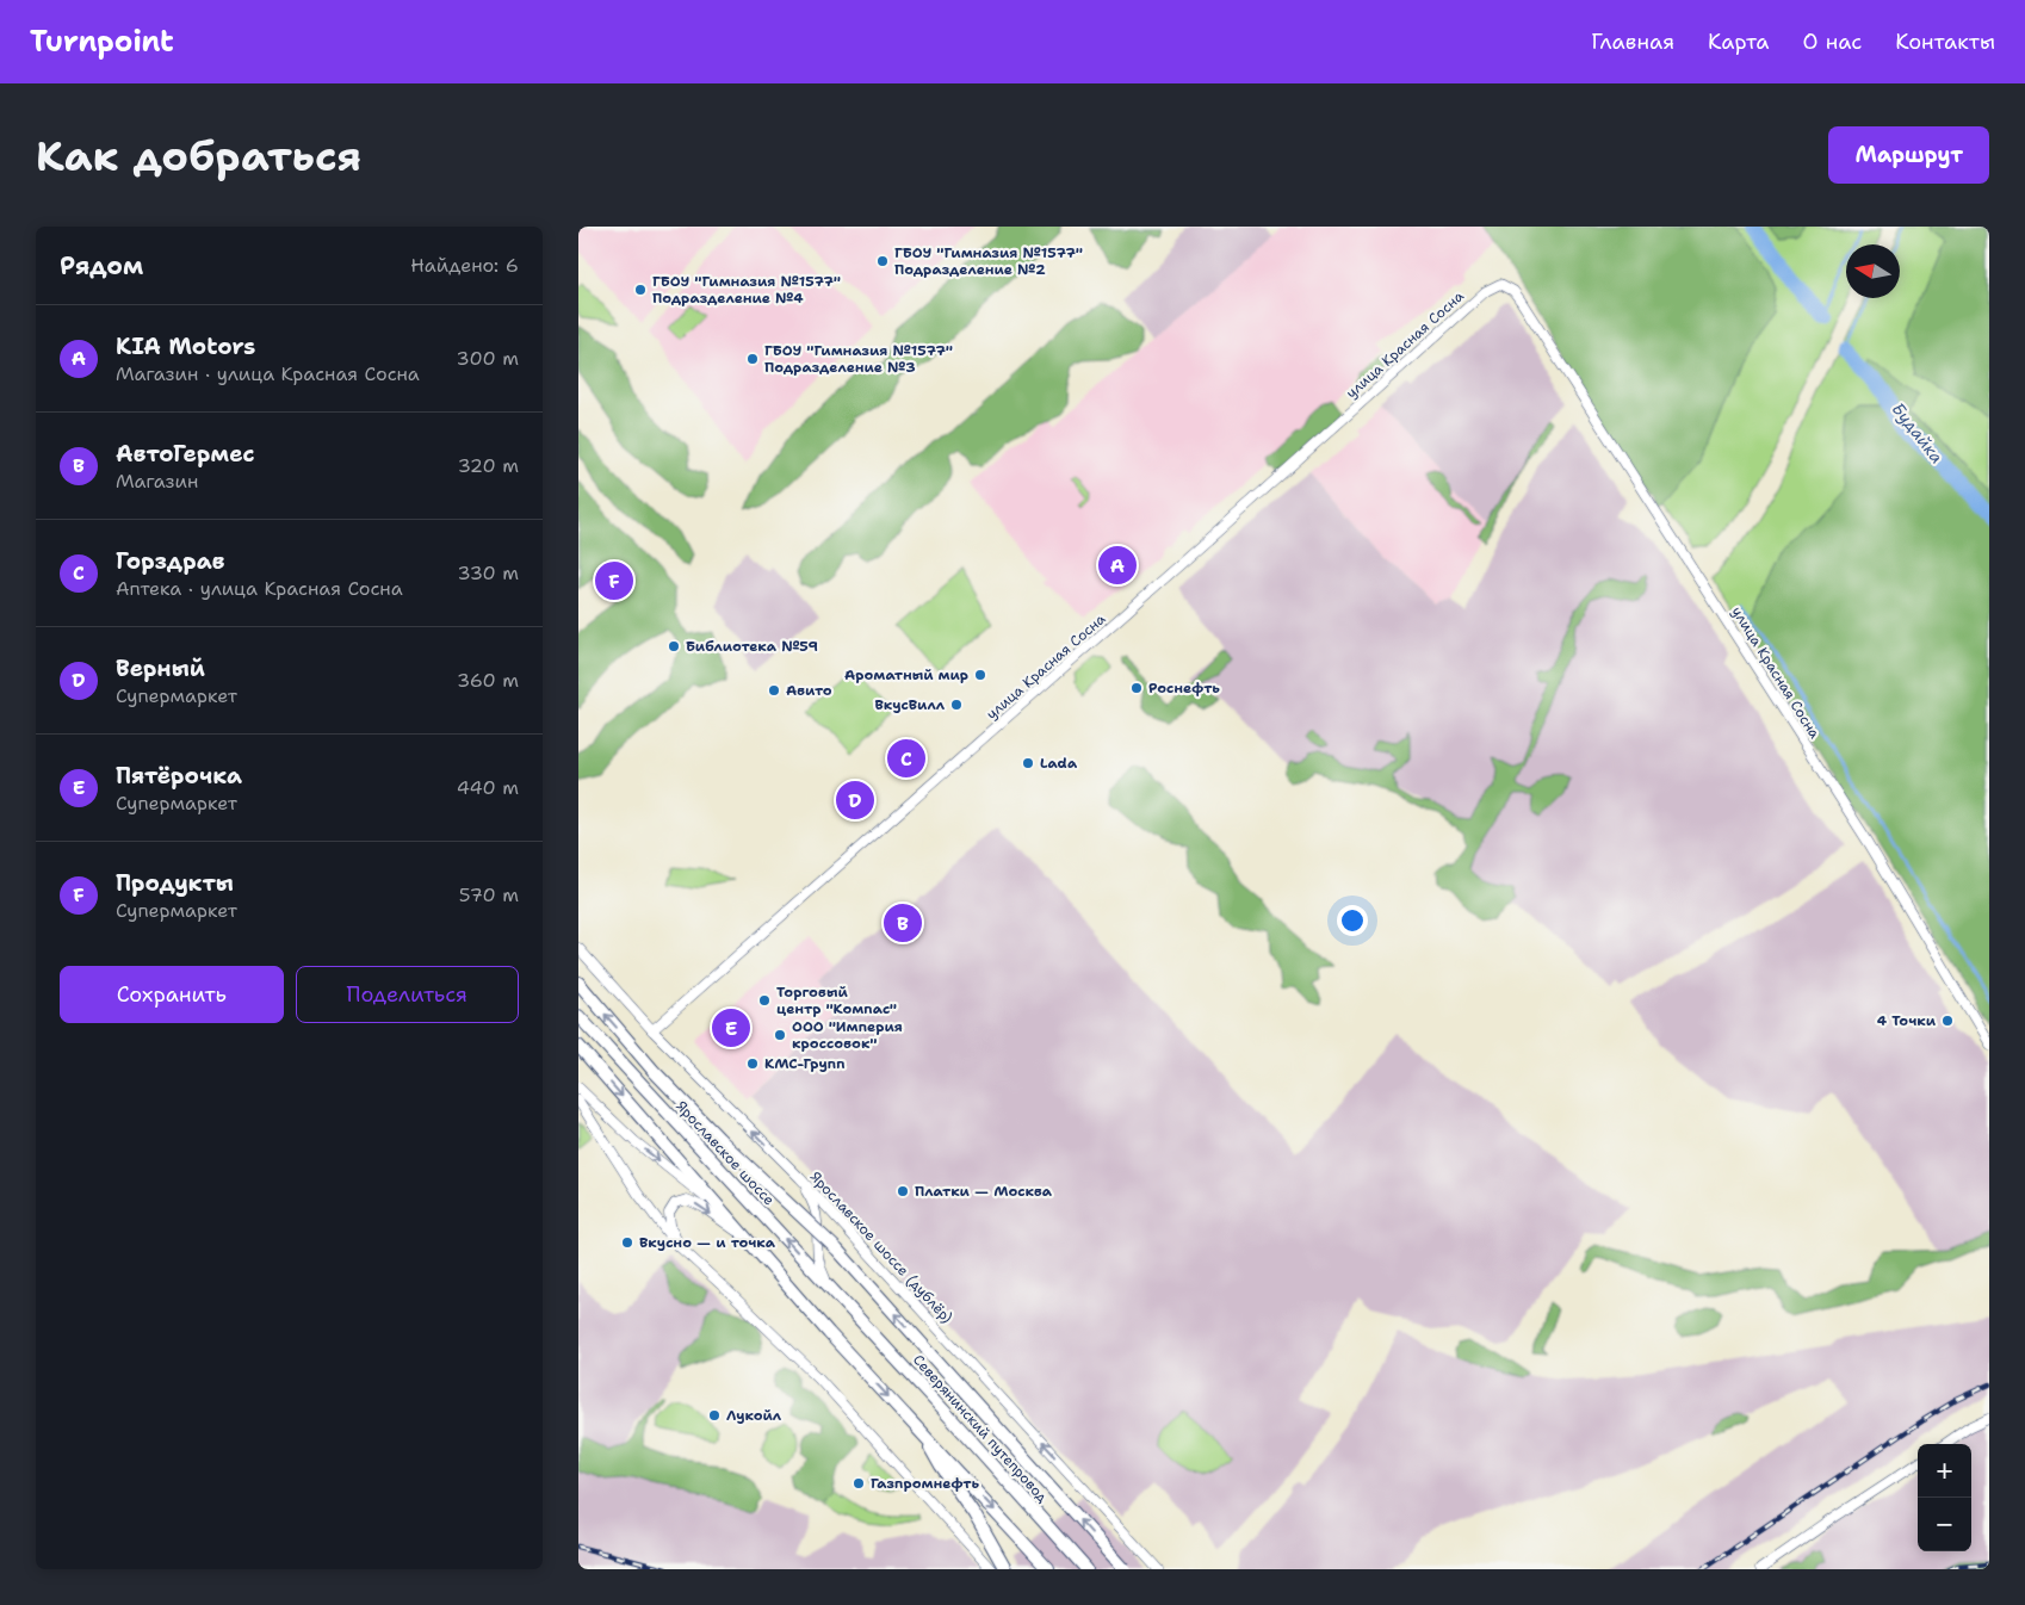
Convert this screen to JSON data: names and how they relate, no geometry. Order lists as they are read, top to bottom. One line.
{"streets":{"main road":["Ярославское шоссе","Северянинский путепровод"],"street":["улица Красная Сосна","Ярославское шоссе (дублёр)"]},"crossings":[["улица Красная Сосна","Ярославское шоссе (дублёр)"],["Ярославское шоссе","Северянинский путепровод"]],"one_way":["Ярославское шоссе (дублёр)"],"water":["Будайка"],"places":["ГБОУ \"Гимназия №1577\" Подразделение №2","ГБОУ \"Гимназия №1577\" Подразделение №4","ГБОУ \"Гимназия №1577\" Подразделение №3","Библиотека №59","Ароматный мир","Роснефть","Авито","ВкусВилл","Lada","Торговый центр \"Компас\"","4 Точки","ООО \"Империя кроссовок\"","КМС-Групп","Платки — Москва","Вкусно — и точка","Лукойл","Газпромнефть"],"north":"left","page":{"header":"Turnpoint","nav":["Главная","Карта","О нас","Контакты"],"buttons":["Маршрут",["Сохранить","Поделиться"]],"title":"Как добраться","heading":["Рядом","Найдено: 6"],"list":[{"mark":"A","name":"KIA Motors","note":"Магазин · улица Красная Сосна","value":"300 m"},{"mark":"B","name":"АвтоГермес","note":"Магазин","value":"320 m"},{"mark":"C","name":"Горздрав","note":"Аптека · улица Красная Сосна","value":"330 m"},{"mark":"D","name":"Верный","note":"Супермаркет","value":"360 m"},{"mark":"E","name":"Пятёрочка","note":"Супермаркет","value":"440 m"},{"mark":"F","name":"Продукты","note":"Супермаркет","value":"570 m"}],"pins":["A","F","C","D","B","E"],"map_buttons":["+","−"]}}
